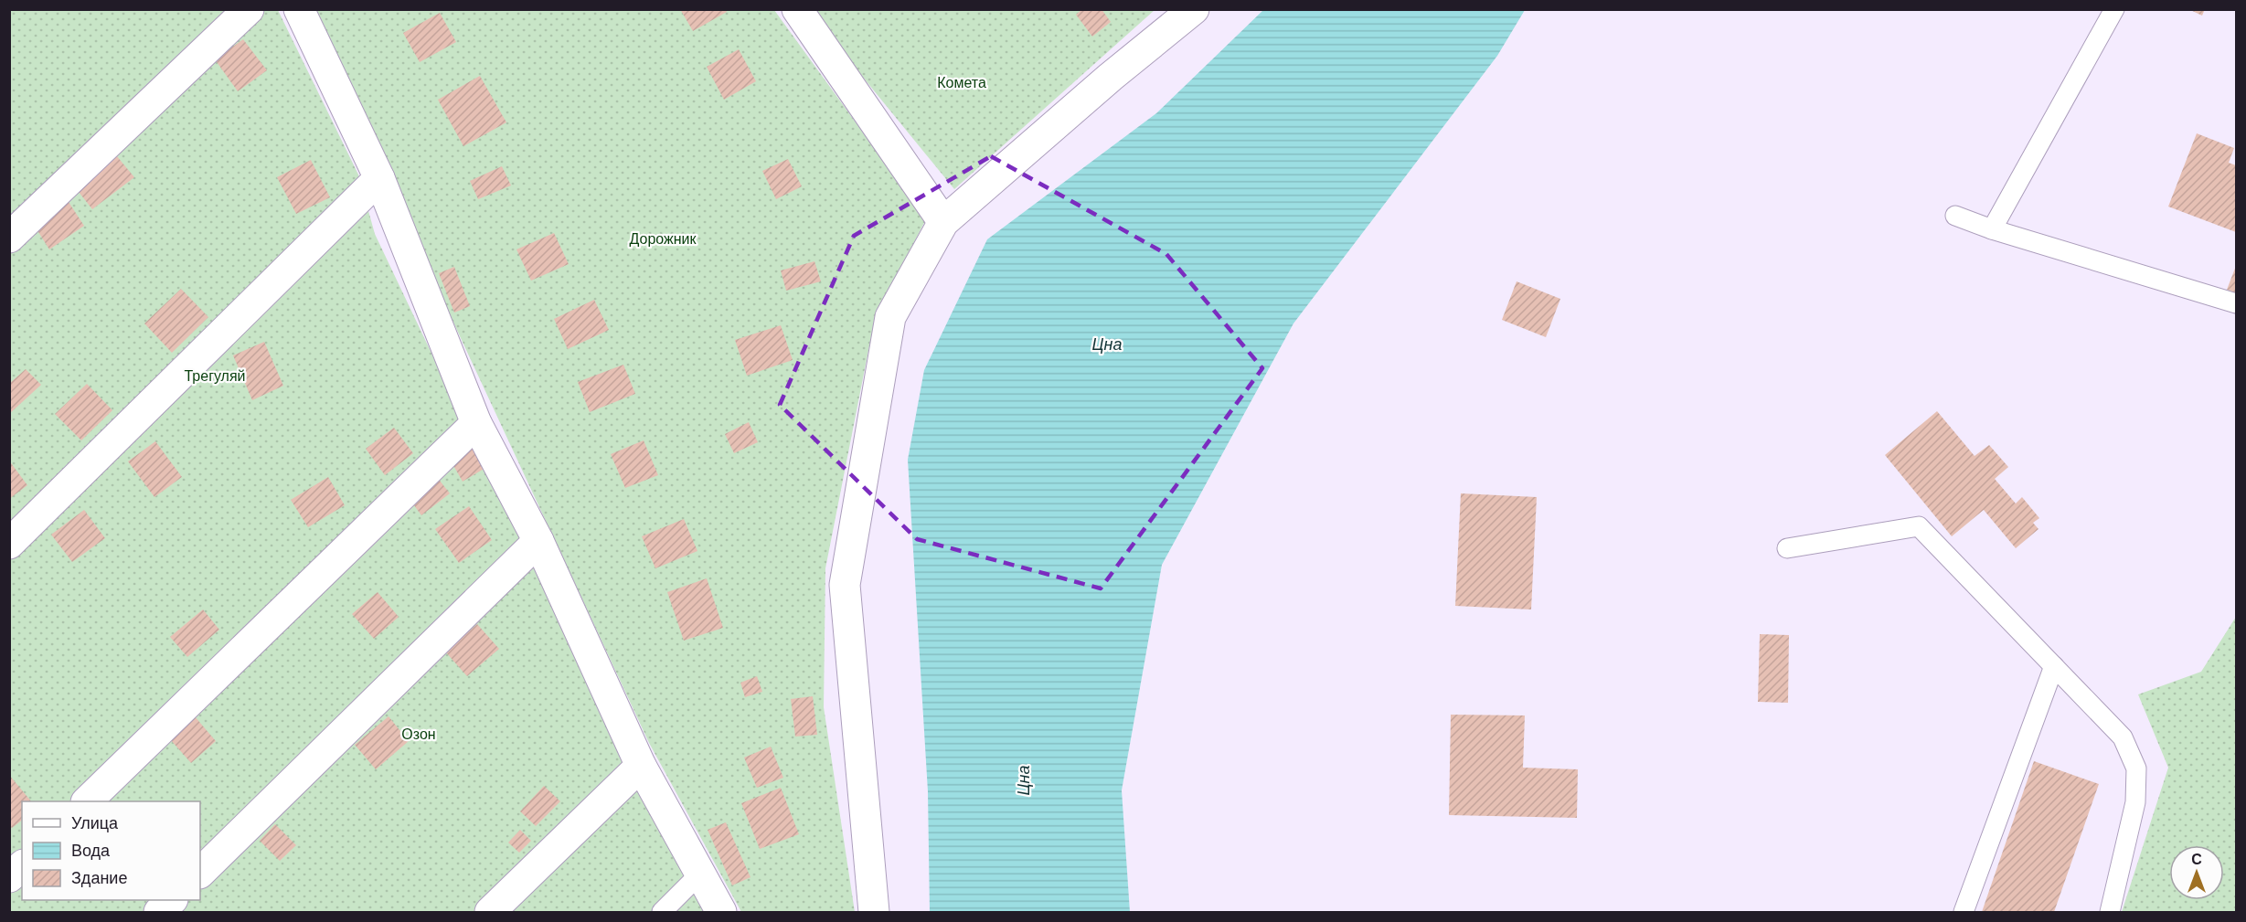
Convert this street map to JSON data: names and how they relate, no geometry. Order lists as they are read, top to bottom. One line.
{"water":["Цна"],"parks":["Комета","Дорожник","Трегуляй","Озон"],"legend":["Улица","Вода","Здание"],"north":"top"}
